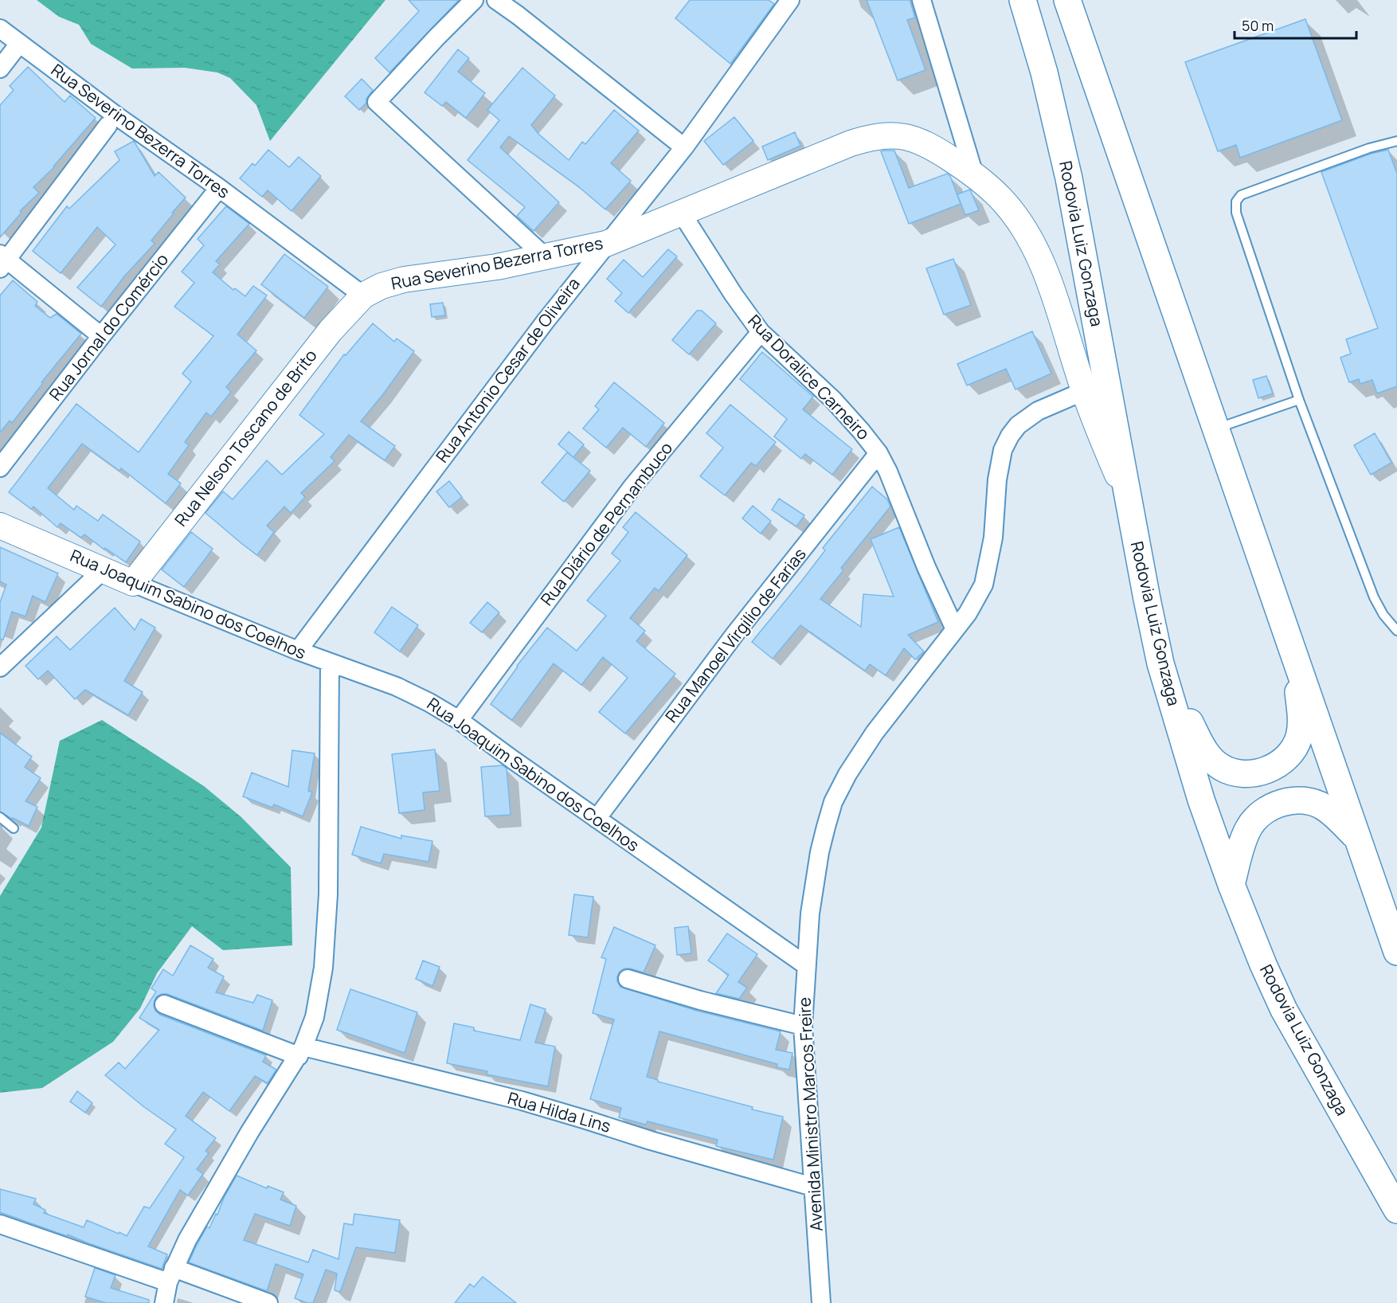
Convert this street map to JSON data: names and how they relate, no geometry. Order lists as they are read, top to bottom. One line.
{"streets":{"highway":["Rodovia Luiz Gonzaga"],"main road":["Rua Severino Bezerra Torres","Rua Nelson Toscano de Brito","Rua Joaquim Sabino dos Coelhos"],"street":["Rua Jornal do Comércio","Rua Antonio Cesar de Oliveira","Rua Doralice Carneiro","Rua Diário de Pernambuco","Rua Manoel Virgilio de Farias","Rua Hilda Lins","Avenida Ministro Marcos Freire"]},"crossings":[["Rua Severino Bezerra Torres","Rodovia Luiz Gonzaga"],["Rua Severino Bezerra Torres","Rua Jornal do Comércio"],["Rua Severino Bezerra Torres","Rua Antonio Cesar de Oliveira"],["Rua Severino Bezerra Torres","Rua Doralice Carneiro"],["Rua Severino Bezerra Torres","Rua Nelson Toscano de Brito"],["Rua Severino Bezerra Torres","Avenida Ministro Marcos Freire"],["Rua Antonio Cesar de Oliveira","Rua Joaquim Sabino dos Coelhos"],["Rua Doralice Carneiro","Rua Diário de Pernambuco"],["Rua Doralice Carneiro","Rua Manoel Virgilio de Farias"],["Rua Doralice Carneiro","Avenida Ministro Marcos Freire"],["Rua Nelson Toscano de Brito","Rua Joaquim Sabino dos Coelhos"],["Rua Diário de Pernambuco","Rua Joaquim Sabino dos Coelhos"],["Rua Joaquim Sabino dos Coelhos","Rua Manoel Virgilio de Farias"],["Rua Joaquim Sabino dos Coelhos","Avenida Ministro Marcos Freire"],["Rua Hilda Lins","Avenida Ministro Marcos Freire"]],"scale_bar":"50 m"}
